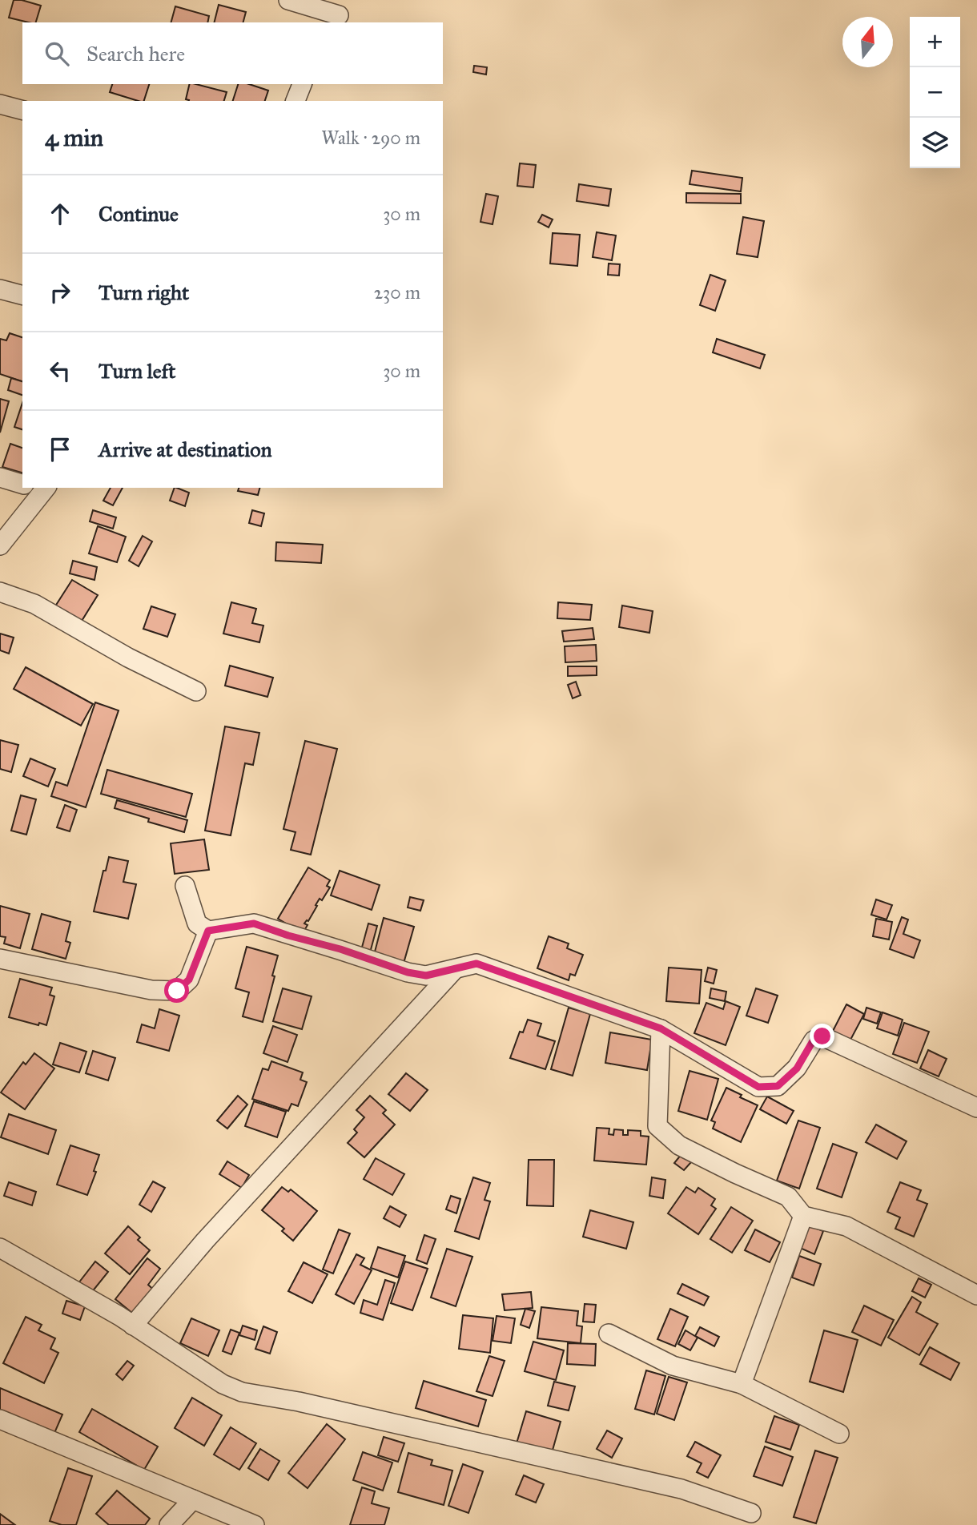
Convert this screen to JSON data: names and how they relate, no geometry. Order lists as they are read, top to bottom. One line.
{"north":"top","page":{"map_buttons":["+","−"],"search":"Search here","heading":["4 min","Walk · 290 m"],"list":[["Continue","30 m"],["Turn right","230 m"],["Turn left","30 m"],"Arrive at destination"]}}
